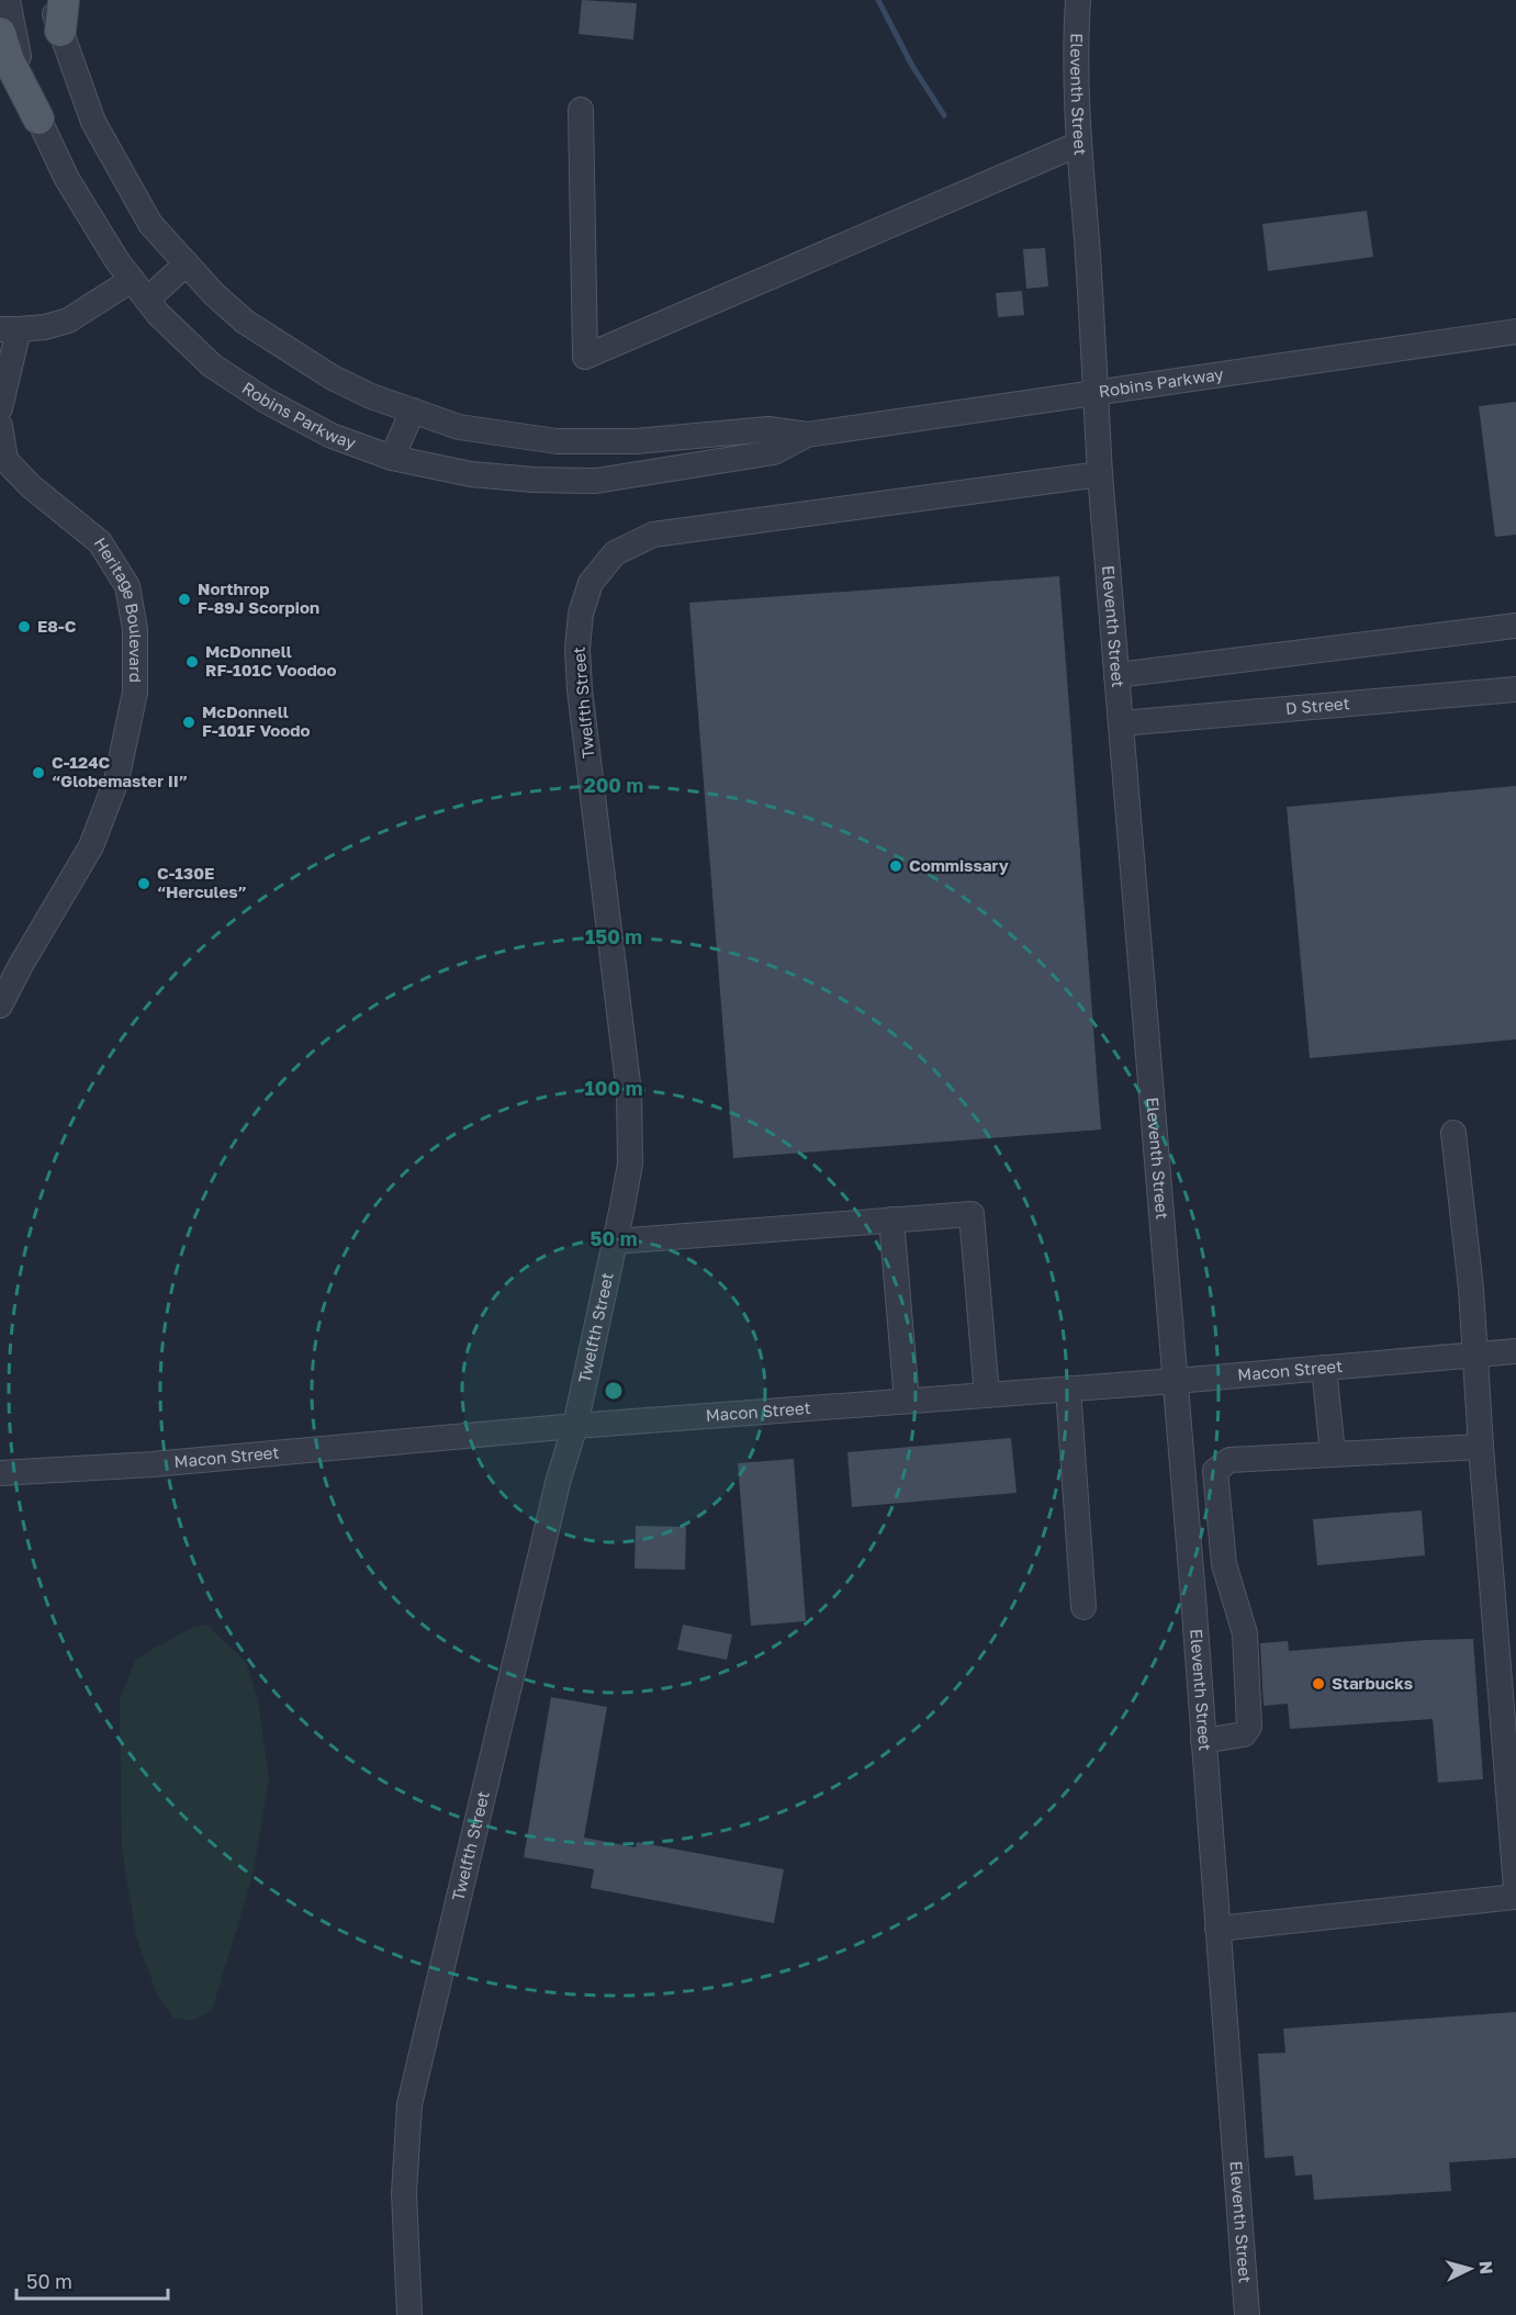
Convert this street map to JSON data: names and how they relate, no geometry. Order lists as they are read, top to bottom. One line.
{"streets":{"street":["Eleventh Street","Robins Parkway","Heritage Boulevard","Twelfth Street","D Street","Macon Street"]},"crossings":[["Eleventh Street","Robins Parkway"],["Eleventh Street","Twelfth Street"],["Eleventh Street","D Street"],["Eleventh Street","Macon Street"],["Twelfth Street","Macon Street"]],"places":["Northrop F-89J Scorpion","E8-C","McDonnell RF-101C Voodoo","McDonnell F-101F Voodo","C-124C “Globemaster II”","Commissary","C-130E “Hercules”","Starbucks"],"scale_bar":"50 m","north":"right","rings":["200 m","150 m","100 m","50 m"]}
